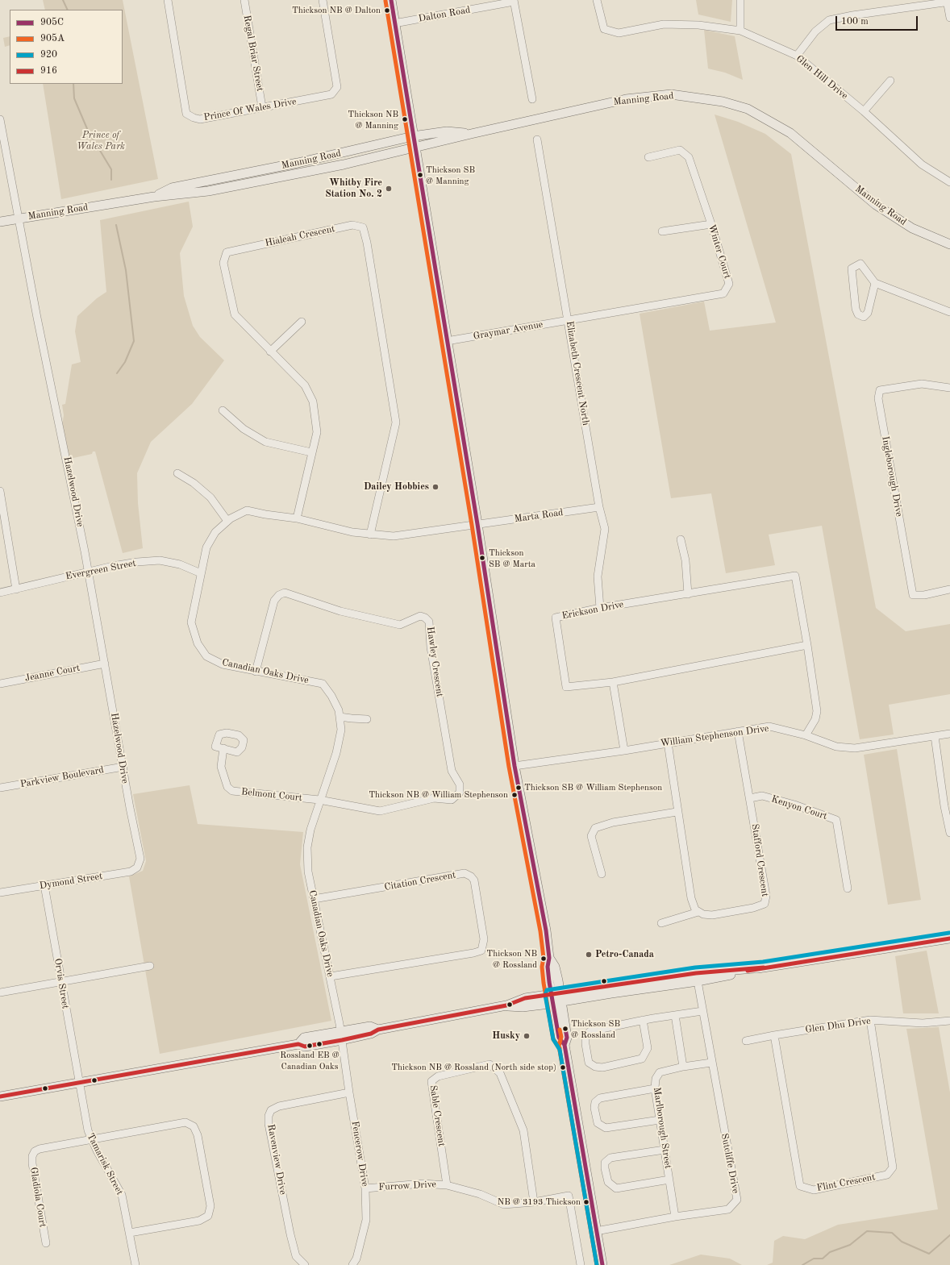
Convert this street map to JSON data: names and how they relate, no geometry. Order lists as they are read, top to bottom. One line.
{"streets":{"main road":["Manning Road"],"street":["Dalton Road","Regal Briar Street","Glen Hill Drive","Prince Of Wales Drive","Hialeah Crescent","Winter Court","Graymar Avenue","Elizabeth Crescent North","Ingleborough Drive","Hazelwood Drive","Marta Road","Evergreen Street","Erickson Drive","Hawley Crescent","Canadian Oaks Drive","Jeanne Court","William Stephenson Drive","Parkview Boulevard","Belmont Court","Kenyon Court","Stafford Crescent","Dymond Street","Citation Crescent","Orvis Street","Glen Dhu Drive","Sable Crescent","Marlborough Street","Fencerow Drive","Ravenview Drive","Sutcliffe Drive","Tamarisk Street","Flint Crescent","Furrow Drive","Gladiola Court"]},"crossings":[["Regal Briar Street","Prince Of Wales Drive"],["Manning Road","Hazelwood Drive"],["Hialeah Crescent","Canadian Oaks Drive"],["Winter Court","Graymar Avenue"],["Winter Court","Elizabeth Crescent North"],["Graymar Avenue","Elizabeth Crescent North"],["Elizabeth Crescent North","Marta Road"],["Elizabeth Crescent North","Erickson Drive"],["Hazelwood Drive","Evergreen Street"],["Hazelwood Drive","Jeanne Court"],["Hazelwood Drive","Parkview Boulevard"],["Hazelwood Drive","Dymond Street"],["Marta Road","Canadian Oaks Drive"],["Evergreen Street","Canadian Oaks Drive"],["Erickson Drive","William Stephenson Drive"],["Hawley Crescent","Canadian Oaks Drive"],["Hawley Crescent","Belmont Court"],["Canadian Oaks Drive","Belmont Court"],["Canadian Oaks Drive","Citation Crescent"],["Canadian Oaks Drive","Fencerow Drive"],["William Stephenson Drive","Stafford Crescent"],["Kenyon Court","Stafford Crescent"],["Dymond Street","Orvis Street"],["Orvis Street","Tamarisk Street"],["Glen Dhu Drive","Flint Crescent"],["Sable Crescent","Furrow Drive"],["Marlborough Street","Sutcliffe Drive"],["Fencerow Drive","Ravenview Drive"],["Fencerow Drive","Furrow Drive"],["Tamarisk Street","Gladiola Court"]],"parks":["Prince of Wales Park"],"places":["Thickson NB @ Dalton","Thickson NB @ Manning","Thickson SB @ Manning","Whitby Fire Station No. 2","Dailey Hobbies","Thickson SB @ Marta","Thickson SB @ William Stephenson","Thickson NB @ William Stephenson","Petro-Canada","Thickson NB @ Rossland","Thickson SB @ Rossland","Husky","Rossland EB @ Canadian Oaks","Thickson NB @ Rossland (North side stop)","NB @ 3193 Thickson"],"lines":["transit line 905C","transit line 905A","transit line 920","transit line 916"],"legend":["905C","905A","920","916"],"scale_bar":"100 m"}
